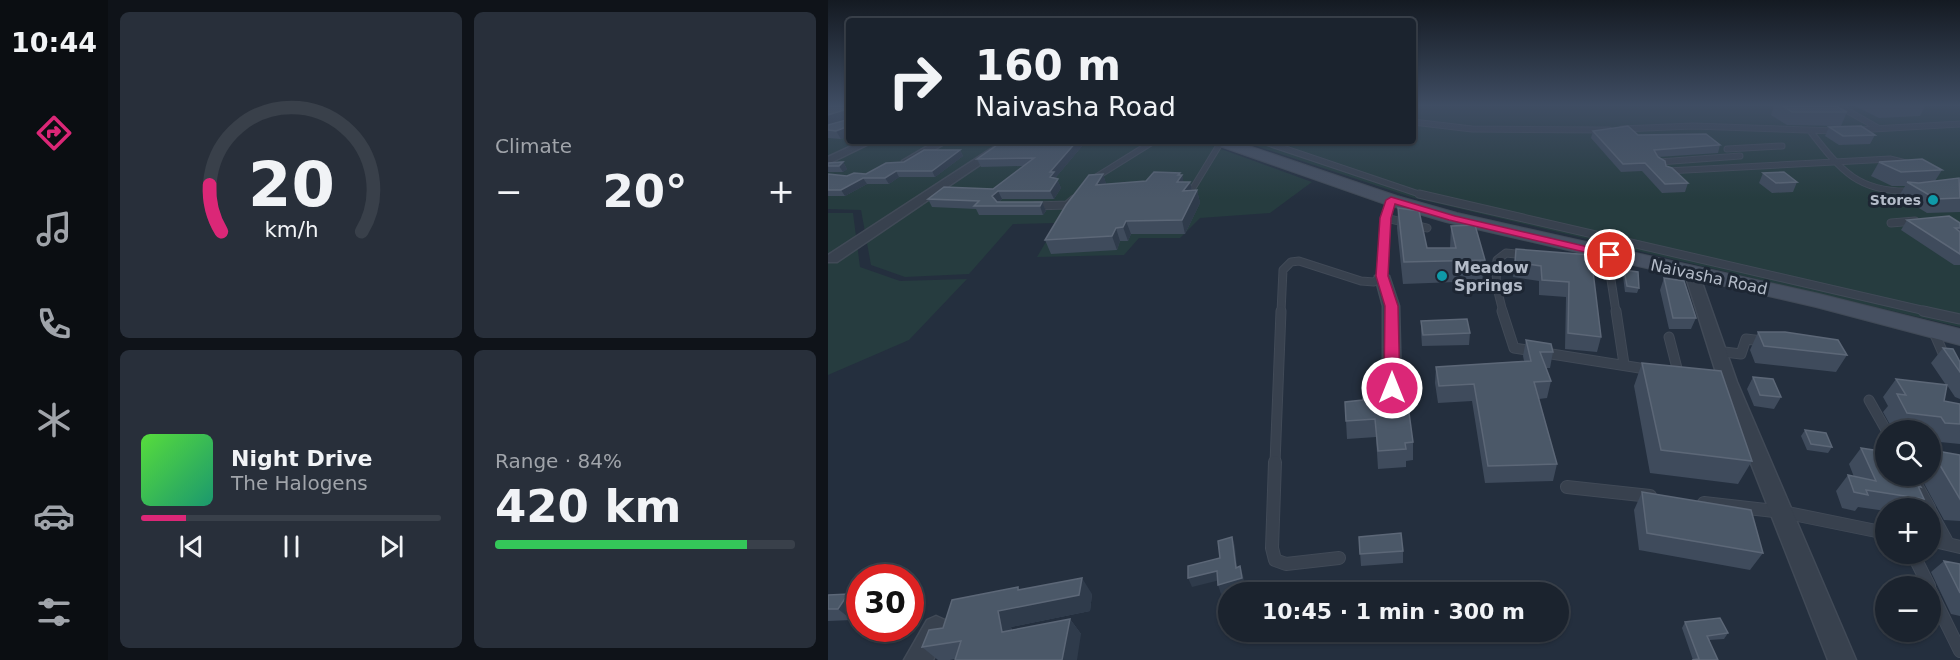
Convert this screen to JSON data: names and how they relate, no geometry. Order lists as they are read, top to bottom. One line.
{"streets":{"main road":["Naivasha Road"]},"places":["Stores","Meadow Springs"],"page":{"tabs":"10:44","tile":["Climate",["Range · 84%","420 km"]],"turn":["160 m","Naivasha Road"],"heat":["−","20°","+"],"map_buttons":["+","−"],"song":["Night Drive","The Halogens"],"limit":"30","trip":"10:45 · 1 min · 300 m","gauge":["20","km/h"]}}
